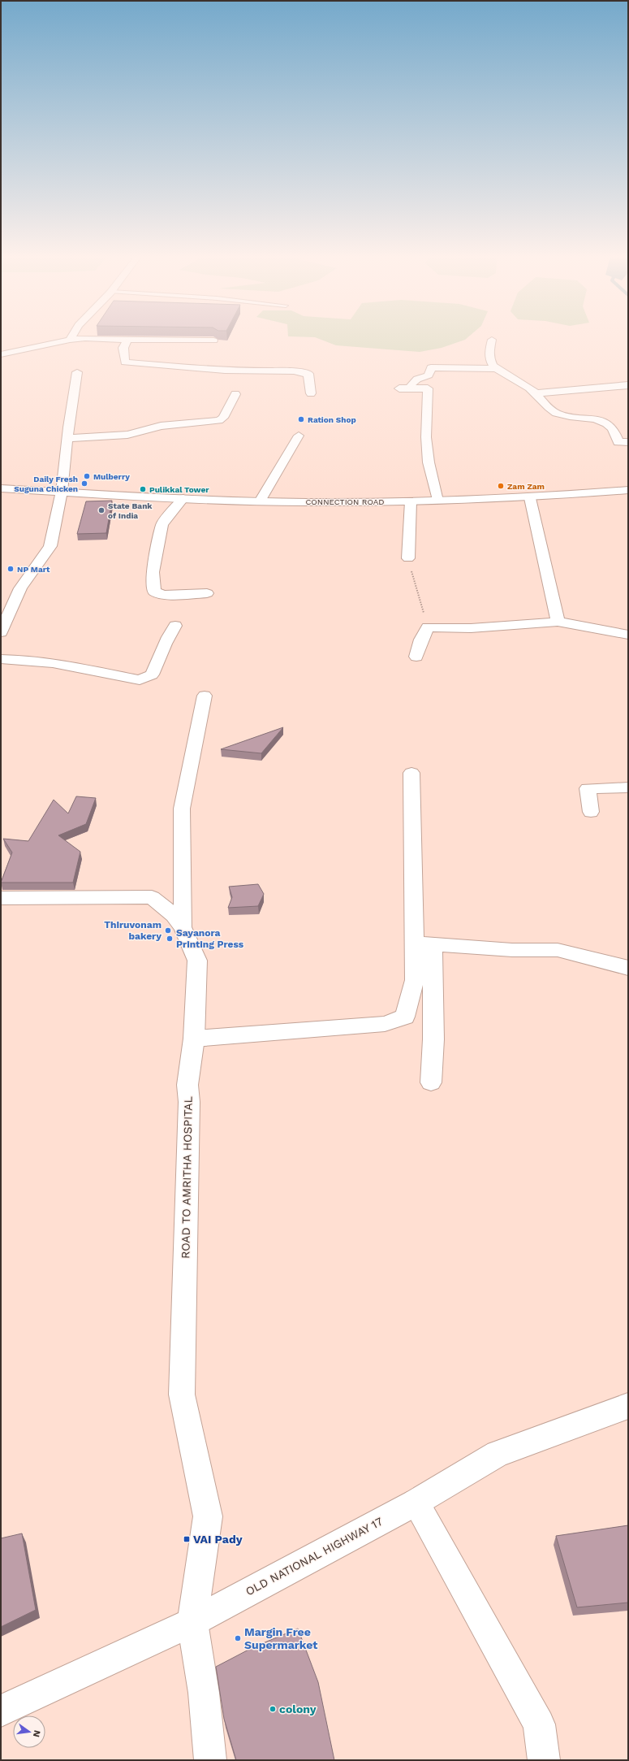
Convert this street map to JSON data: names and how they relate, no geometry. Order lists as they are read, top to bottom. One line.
{"streets":{"street":["CONNECTION ROAD","ROAD TO AMRITHA HOSPITAL","OLD NATIONAL HIGHWAY 17"]},"crossings":[["ROAD TO AMRITHA HOSPITAL","OLD NATIONAL HIGHWAY 17"]],"places":{"other":["Ration Shop","Mulberry","Daily Fresh Suguna Chicken","Zam Zam","Pulikkal Tower","State Bank of India","NP Mart","Thiruvonam bakery","Sayanora Printing Press","Margin Free Supermarket","colony"],"transit":["VAI Pady"]},"north":"right"}
